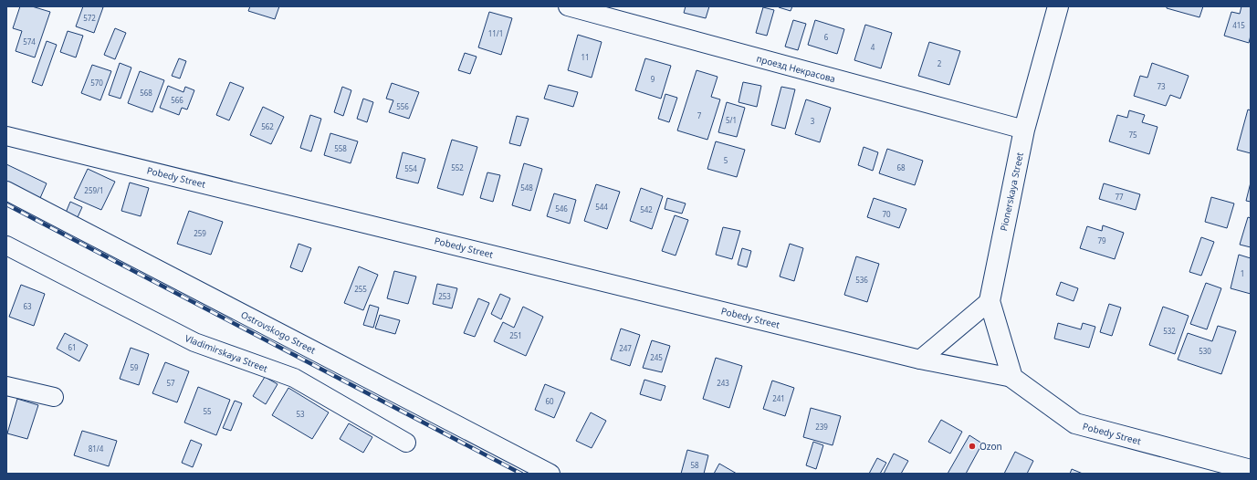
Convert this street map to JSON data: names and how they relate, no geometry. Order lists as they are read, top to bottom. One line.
{"streets":{"street":["проезд Некрасова","Pobedy Street","Pionerskaya Street","Ostrovskogo Street","Vladimirskaya Street"]},"crossings":[["проезд Некрасова","Pionerskaya Street"],["Pobedy Street","Pionerskaya Street"]],"places":["Ozon"],"house_numbers":["572","415","11/1","6","574","4","11","2","9","570","73","568","566","556","7","5/1","3","562","75","558","5","552","68","554","548","259/1","77","544","546","542","70","259","79","1","536","255","253","63","532","251","61","247","530","245","59","57","243","241","60","55","53","239","81/4","58"]}
